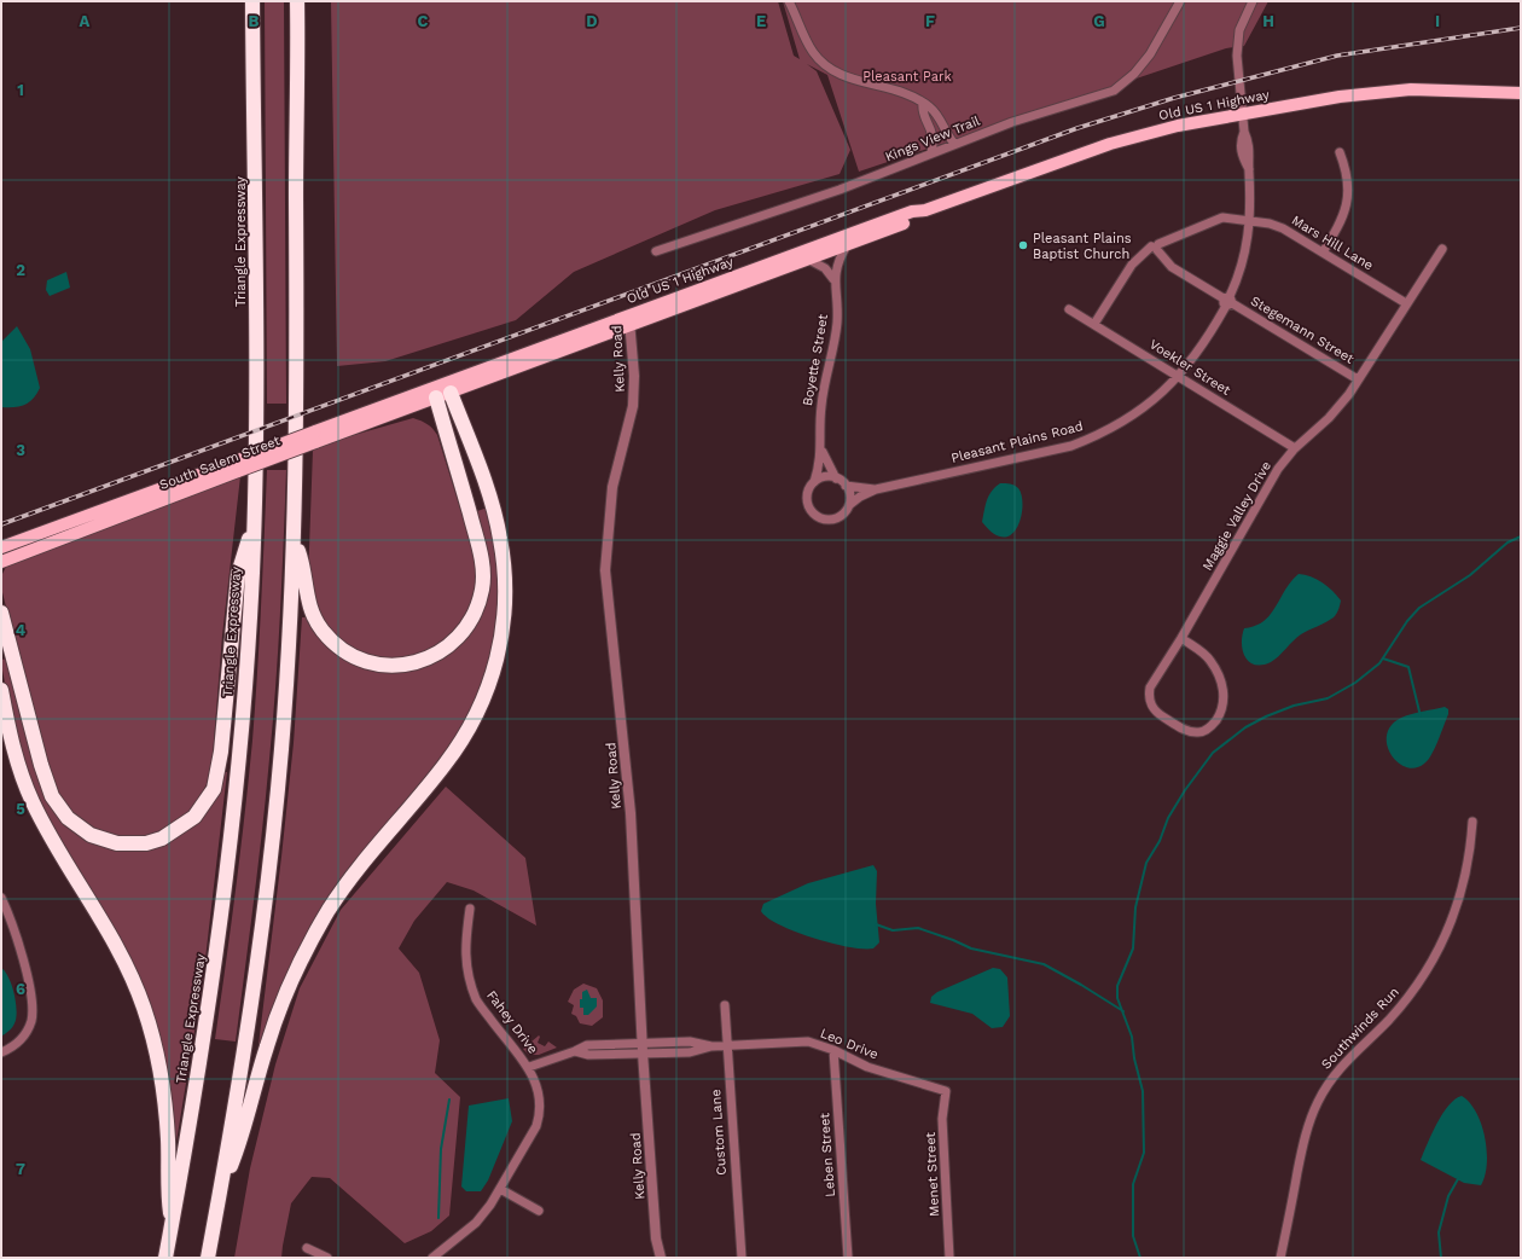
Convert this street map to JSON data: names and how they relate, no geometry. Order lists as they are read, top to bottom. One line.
{"streets":{"highway":["Triangle Expressway"],"main road":["Old US 1 Highway","South Salem Street"],"street":["Kings View Trail","Mars Hill Lane","Stegemann Street","Kelly Road","Boyette Street","Voekler Street","Pleasant Plains Road","Maggie Valley Drive","Fahey Drive","Southwinds Run","Leo Drive","Custom Lane","Leben Street","Menet Street"]},"crossings":[["Old US 1 Highway","Kelly Road"],["Old US 1 Highway","Boyette Street"],["Old US 1 Highway","Pleasant Plains Road"],["Old US 1 Highway","South Salem Street"],["Mars Hill Lane","Stegemann Street"],["Mars Hill Lane","Voekler Street"],["Mars Hill Lane","Pleasant Plains Road"],["Mars Hill Lane","Maggie Valley Drive"],["Stegemann Street","Pleasant Plains Road"],["Stegemann Street","Maggie Valley Drive"],["Kelly Road","Leo Drive"],["Boyette Street","Pleasant Plains Road"],["Voekler Street","Pleasant Plains Road"],["Voekler Street","Maggie Valley Drive"],["Fahey Drive","Leo Drive"],["Leo Drive","Custom Lane"],["Leo Drive","Leben Street"],["Leo Drive","Menet Street"]],"parks":["Pleasant Park"],"places":["Pleasant Plains Baptist Church"],"grid":{"columns":["A","B","C","D","E","F","G","H","I"],"rows":["1","2","3","4","5","6","7"]}}
